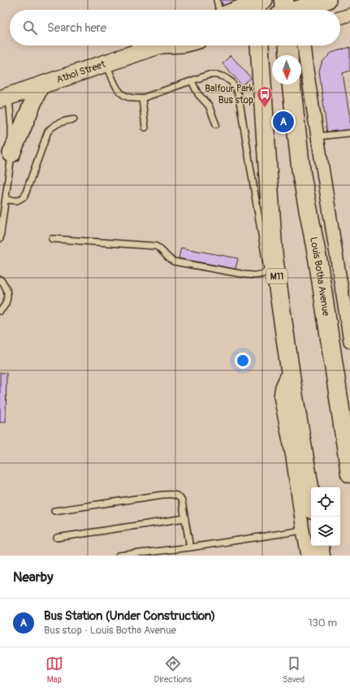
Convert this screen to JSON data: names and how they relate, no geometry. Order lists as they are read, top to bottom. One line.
{"streets":{"main road":["Athol Street","M11","Louis Botha Avenue"]},"places":{"bus stop":["Balfour Park Bus stop"]},"north":"bottom","page":{"search":"Search here","pins":"A","heading":"Nearby","list":[{"mark":"A","name":"Bus Station (Under Construction)","note":"Bus stop · Louis Botha Avenue","value":"130 m"}],"nav":["Map","Directions","Saved"]}}
